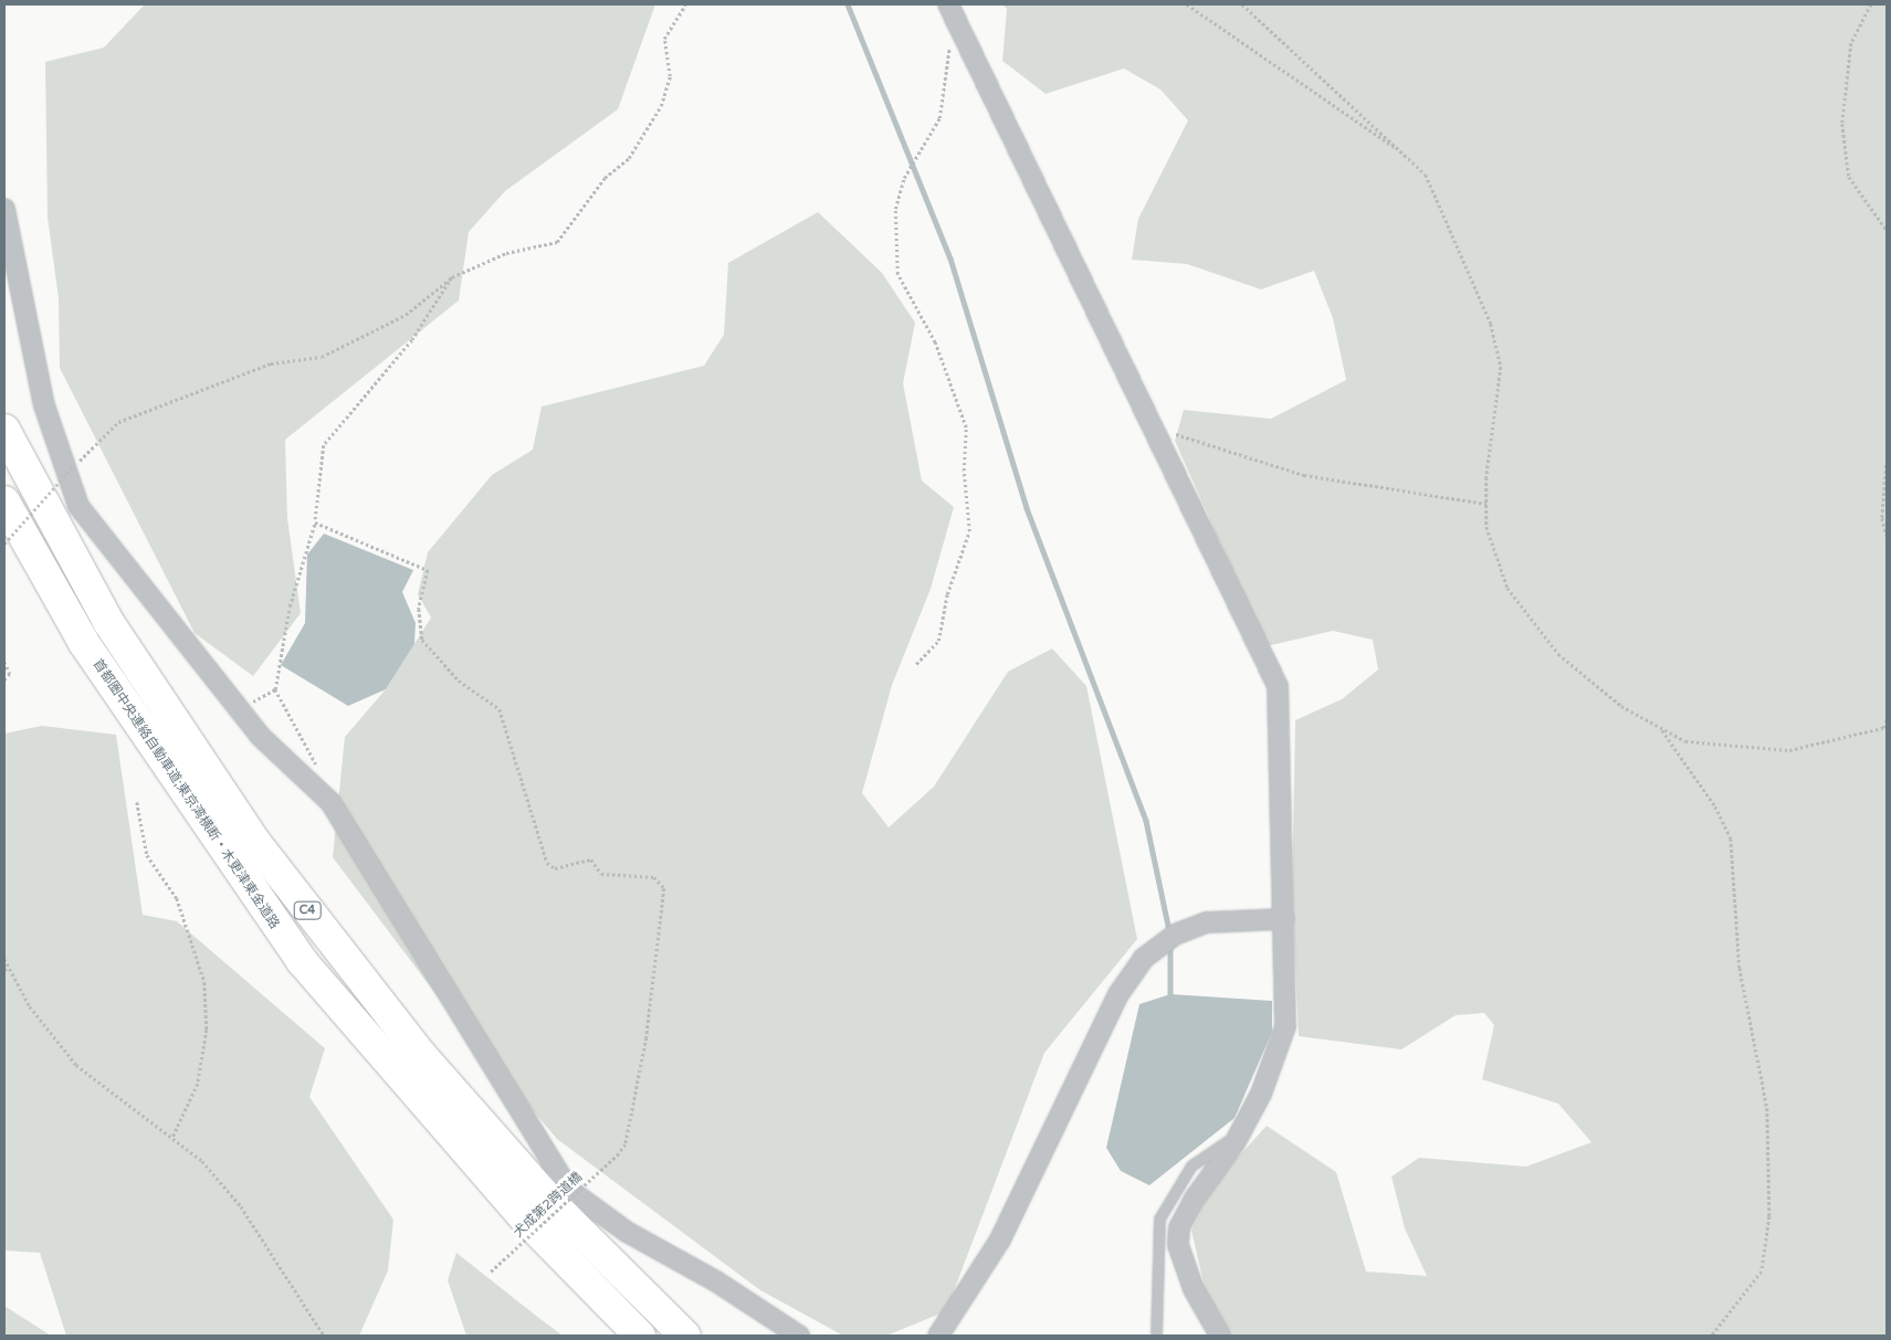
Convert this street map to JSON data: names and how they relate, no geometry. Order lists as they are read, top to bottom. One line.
{"streets":{"highway":["首都圏中央連絡自動車道;東京湾横断・木更津東金道路","C4"],"path":["犬成第2跨道橋"]}}
